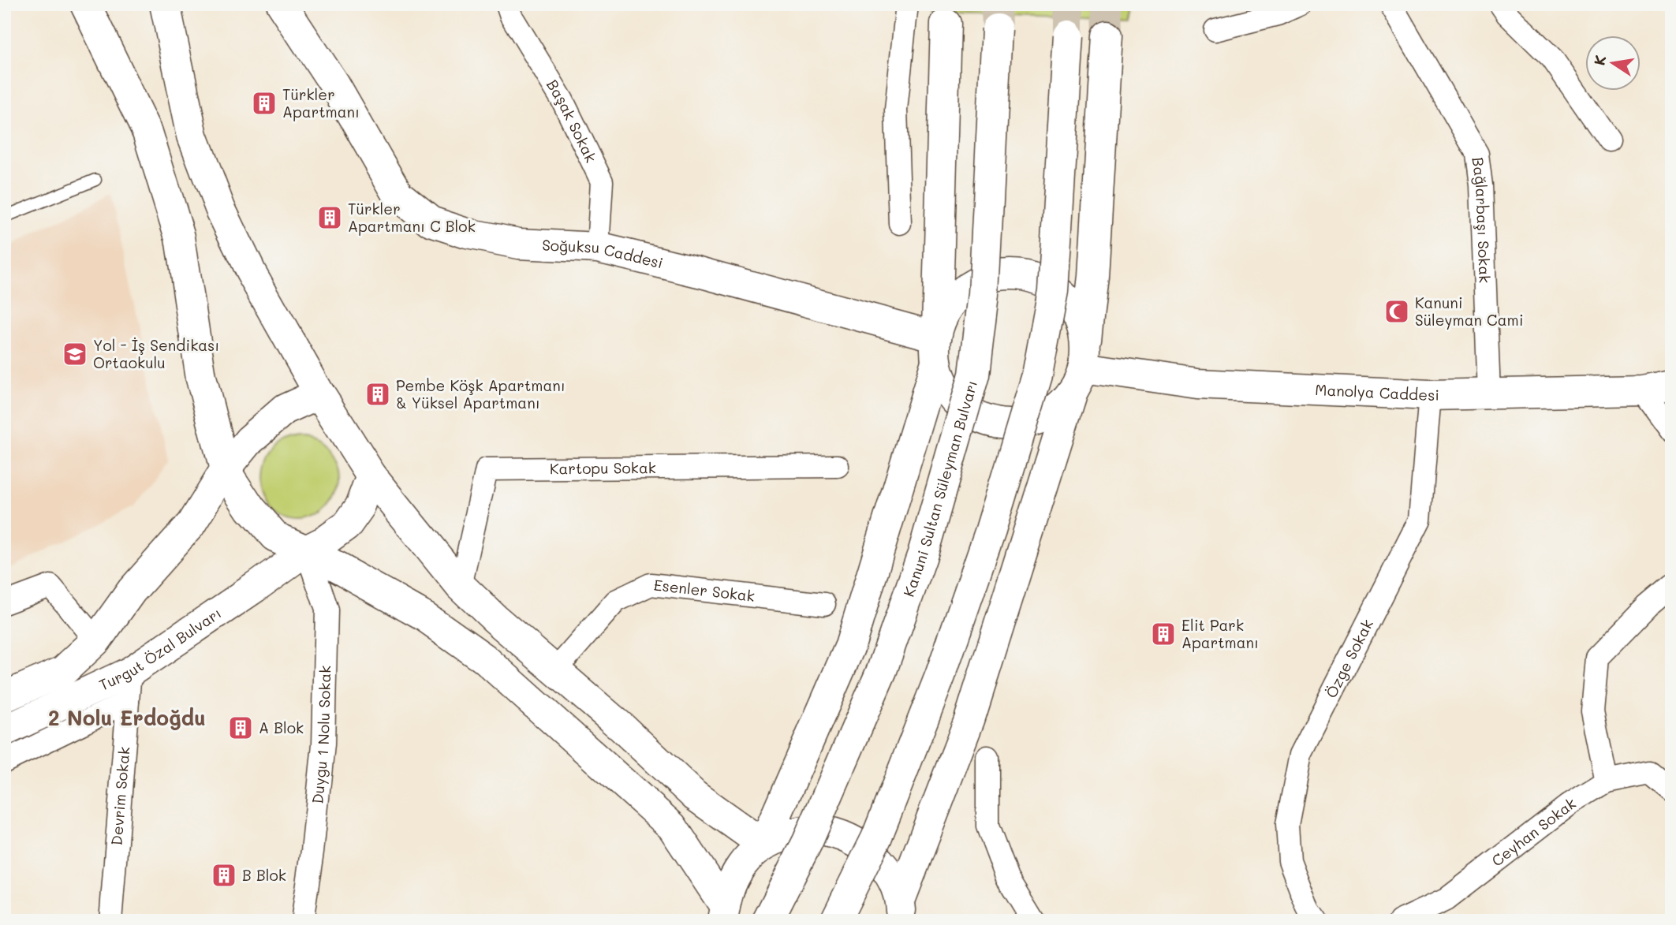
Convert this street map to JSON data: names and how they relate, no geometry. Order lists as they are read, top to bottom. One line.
{"streets":{"main road":["Soğuksu Caddesi","Manolya Caddesi","Kanuni Sultan Süleyman Bulvarı","Turgut Özal Bulvarı"],"street":["Başak Sokak","Bağlarbaşı Sokak","Kartopu Sokak","Esenler Sokak","Özge Sokak","Duygu 1 Nolu Sokak","Devrim Sokak","Ceyhan Sokak"]},"crossings":[["Başak Sokak","Soğuksu Caddesi"],["Bağlarbaşı Sokak","Manolya Caddesi"],["Soğuksu Caddesi","Manolya Caddesi"],["Manolya Caddesi","Özge Sokak"],["Turgut Özal Bulvarı","Duygu 1 Nolu Sokak"],["Turgut Özal Bulvarı","Devrim Sokak"]],"districts":["2 Nolu Erdoğdu"],"places":{"building":["Türkler Apartmanı","Türkler Apartmanı C Blok","Pembe Köşk Apartmanı & Yüksel Apartmanı","Elit Park Apartmanı","A Blok","B Blok"],"mosque":["Kanuni Süleyman Cami"],"school or university":["Yol - İş Sendikası Ortaokulu"]},"north":"left"}
